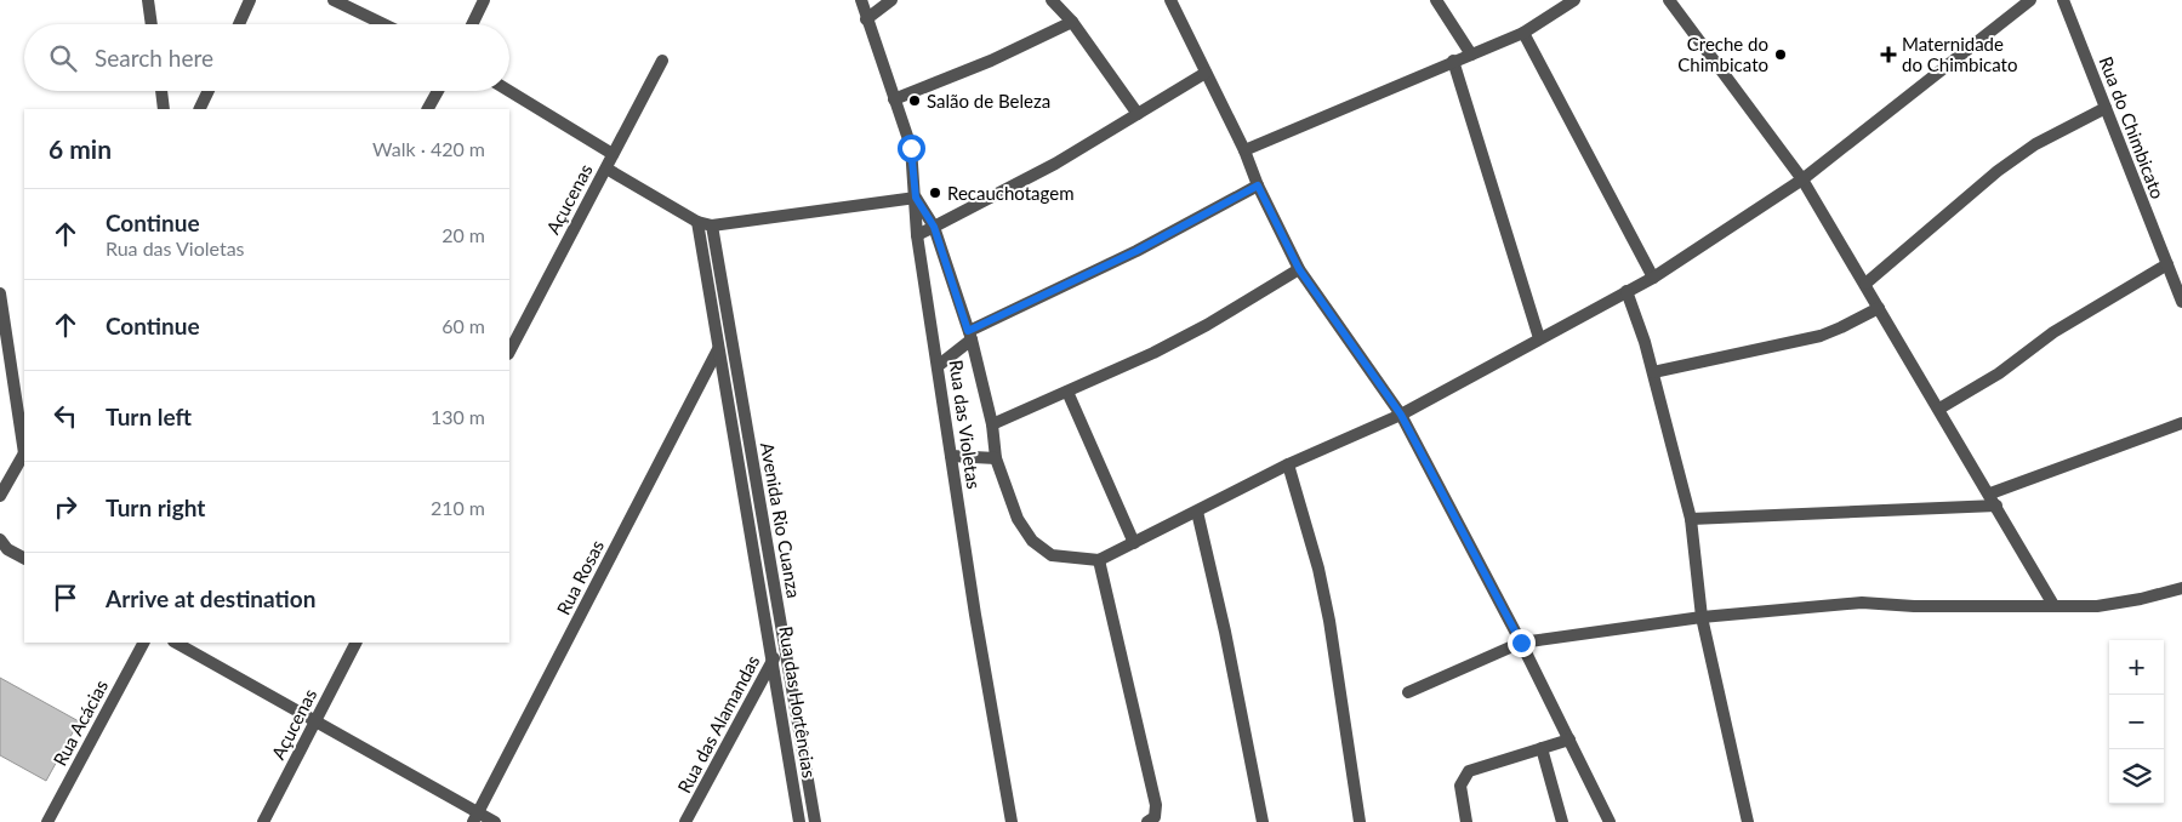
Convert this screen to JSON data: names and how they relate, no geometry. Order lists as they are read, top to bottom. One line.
{"streets":{"street":["Rua do Chimbicato","Açucenas","Rua das Violetas","Avenida Rio Cuanza","Rua Rosas","Rua das Hortências","Rua Acácias","Rua das Alamandas"]},"crossings":[["Avenida Rio Cuanza","Rua das Alamandas"],["Rua Rosas","Rua das Hortências"],["Rua das Hortências","Rua das Alamandas"]],"places":{"other":["Creche do Chimbicato","Salão de Beleza","Recauchotagem"],"health":["Maternidade do Chimbicato"]},"page":{"search":"Search here","heading":["6 min","Walk · 420 m"],"list":[["Continue","Rua das Violetas","20 m"],["Continue","60 m"],["Turn left","130 m"],["Turn right","210 m"],"Arrive at destination"],"map_buttons":["+","−"]}}
